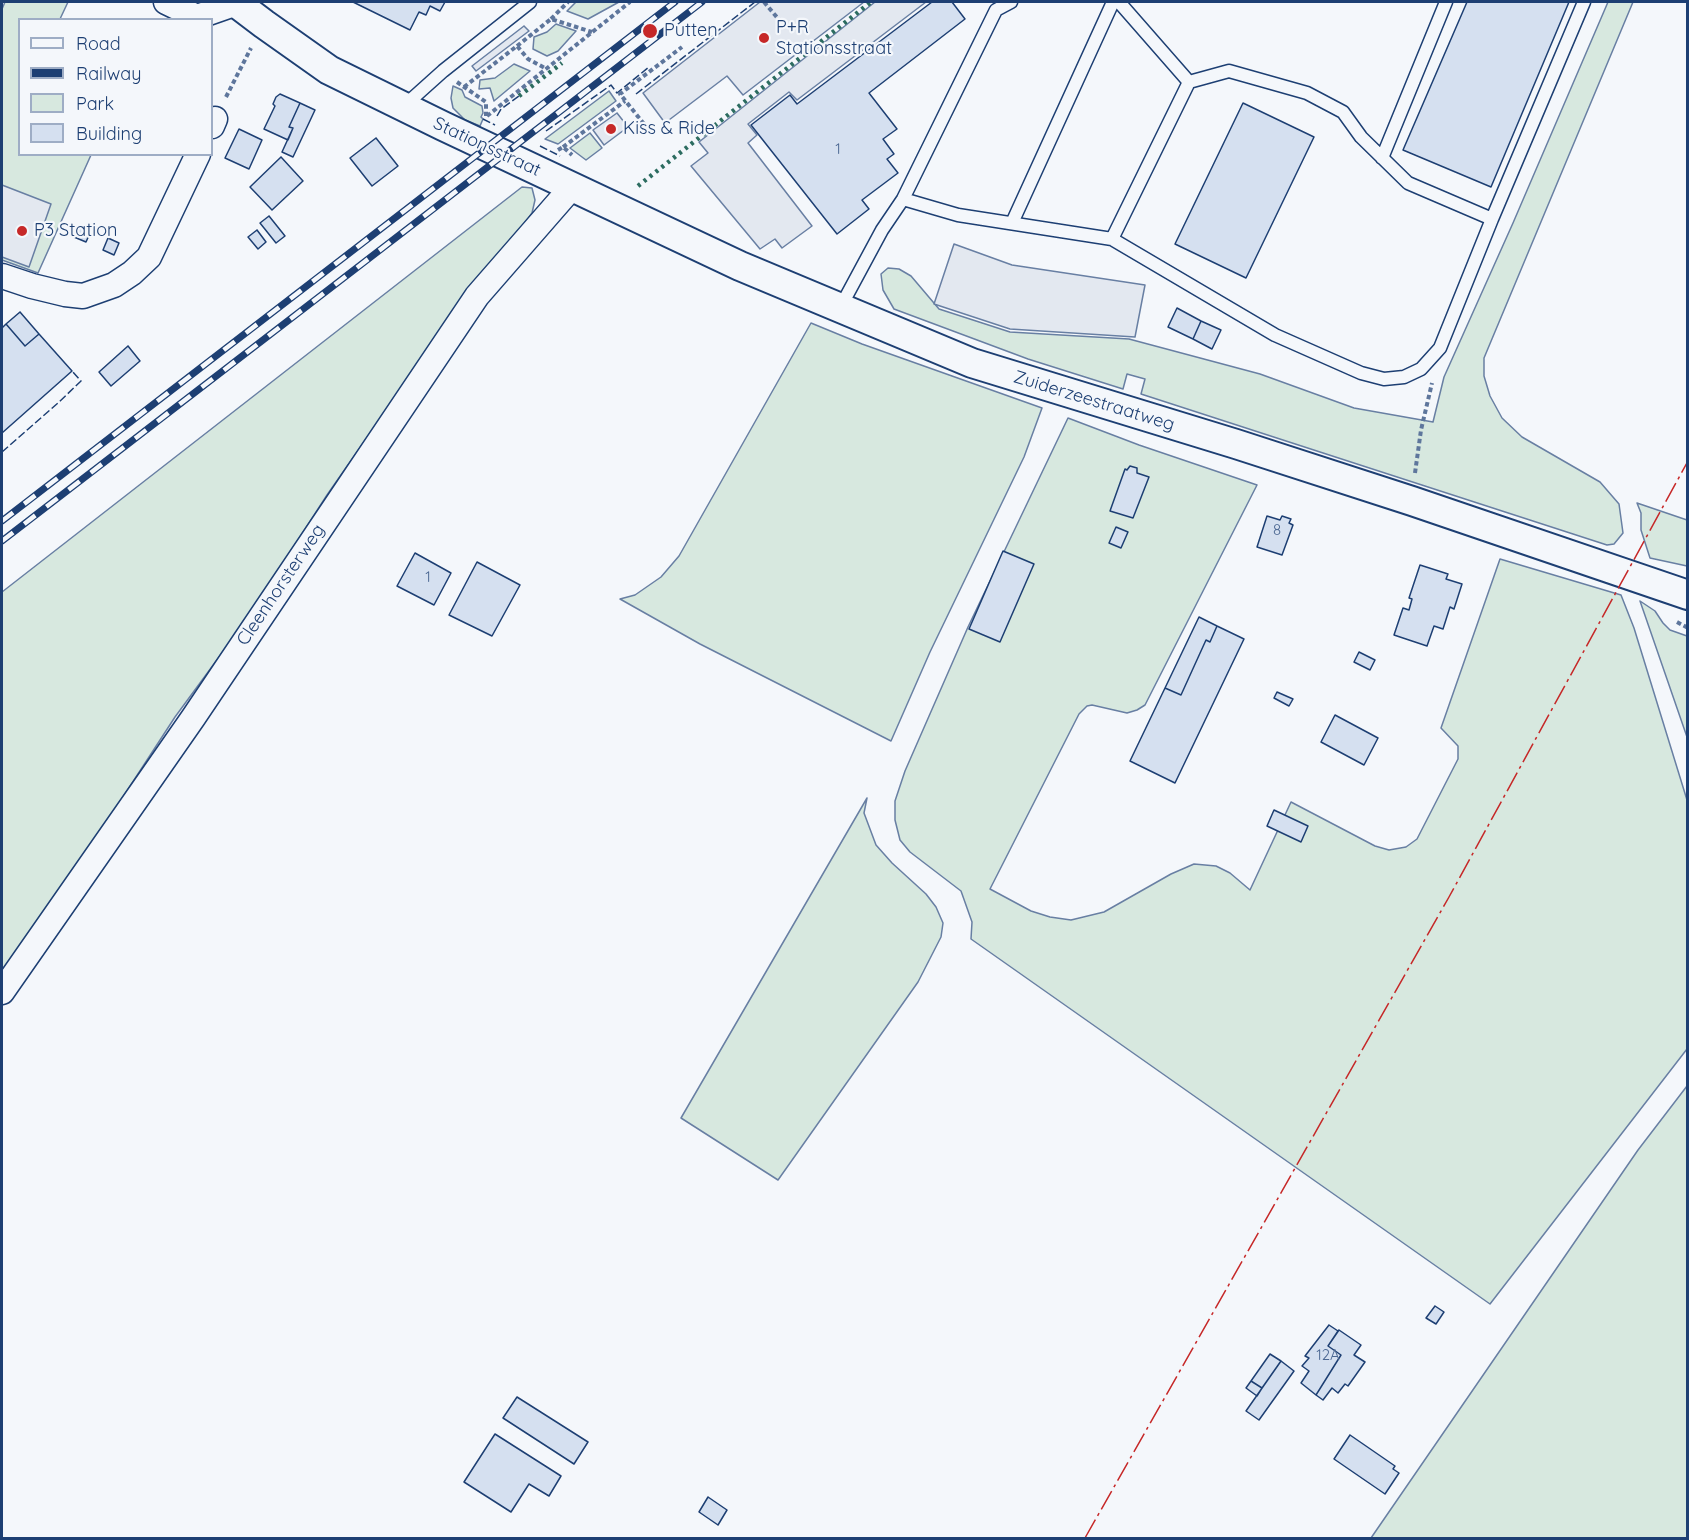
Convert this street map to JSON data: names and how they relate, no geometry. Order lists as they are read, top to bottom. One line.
{"streets":{"street":["Stationsstraat","Zuiderzeestraatweg","Cleenhorsterweg"]},"crossings":[["Stationsstraat","Zuiderzeestraatweg"],["Stationsstraat","Cleenhorsterweg"],["Zuiderzeestraatweg","Cleenhorsterweg"]],"places":["Putten","P+R Stationsstraat","Kiss & Ride","P3 Station"],"house_numbers":["1","8","1","12A"],"legend":["Road","Railway","Park","Building"]}
